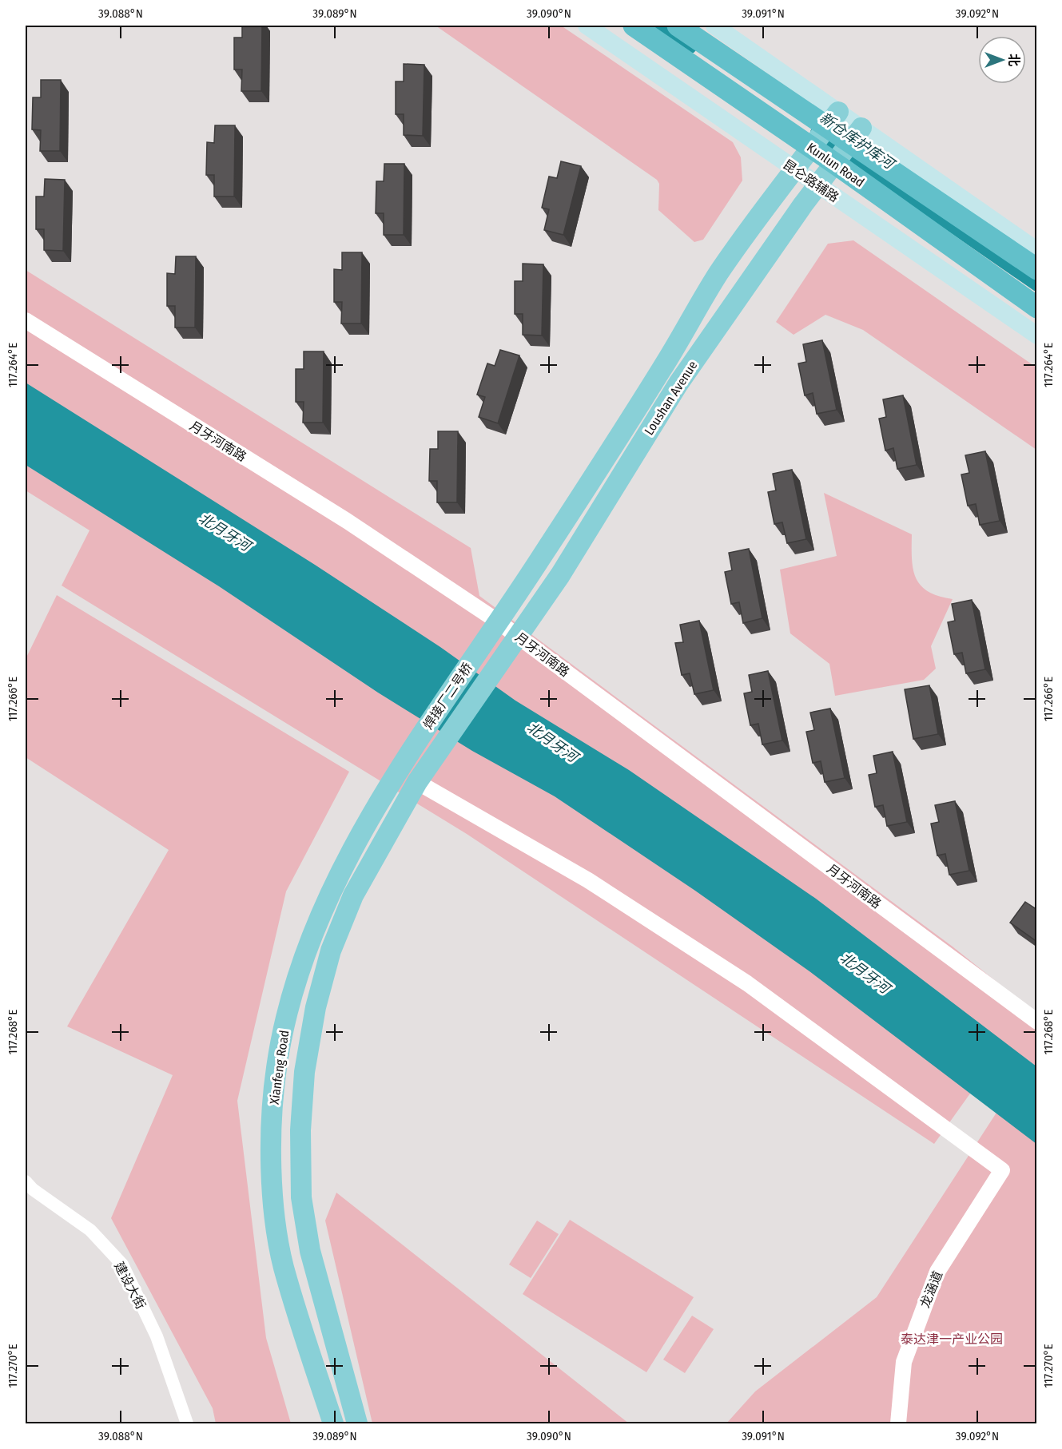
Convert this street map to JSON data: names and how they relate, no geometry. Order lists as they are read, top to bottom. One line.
{"streets":{"highway":["Kunlun Road"],"main road":["昆仑路辅路","Loushan Avenue","焊接厂二号桥","Xianfeng Road"],"street":["月牙河南路","建设大街","龙涵道"]},"crossings":[["昆仑路辅路","Loushan Avenue"],["Loushan Avenue","月牙河南路"],["Loushan Avenue","焊接厂二号桥"],["焊接厂二号桥","Xianfeng Road"],["Xianfeng Road","龙涵道"]],"water":["新仓库护库河","北月牙河"],"parks":["泰达津一产业公园"],"north":"right","coordinates":["39.088°N","39.089°N","39.090°N","39.091°N","39.092°N","117.264°E","117.266°E","117.268°E","117.270°E"]}
